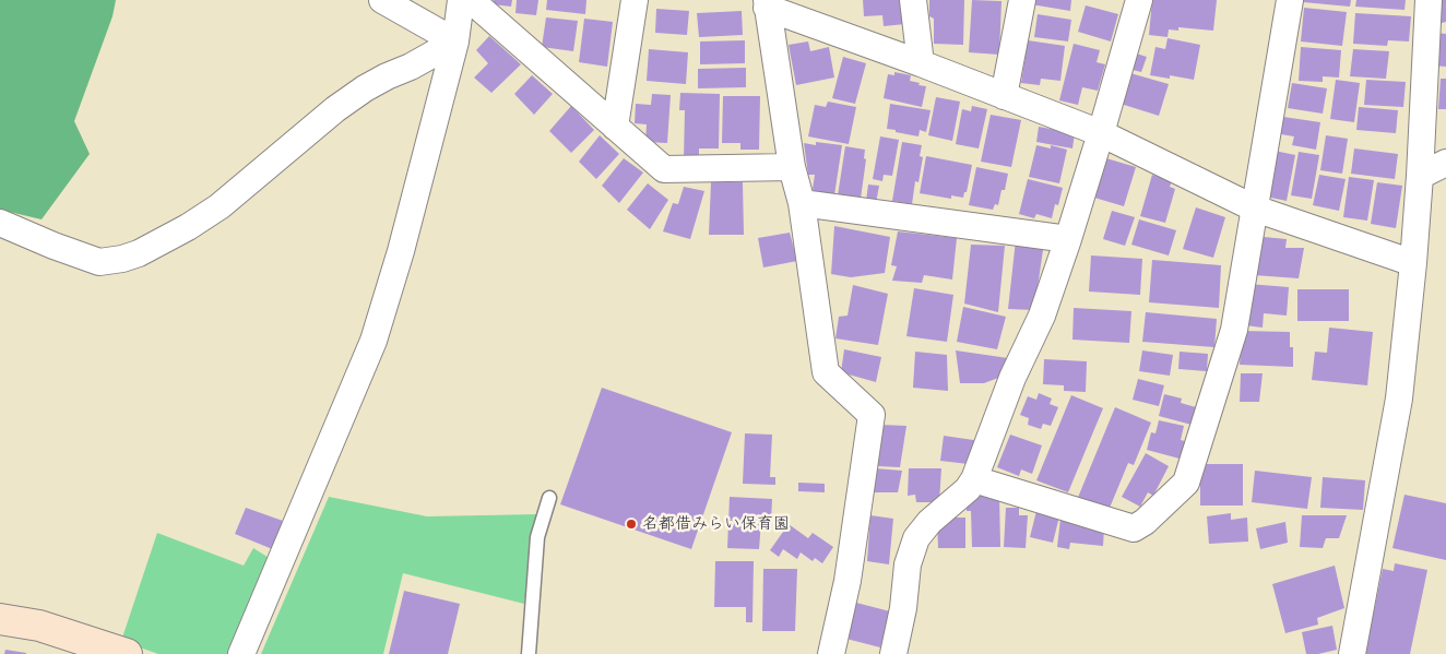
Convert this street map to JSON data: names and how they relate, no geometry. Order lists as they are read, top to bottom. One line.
{"places":["名都借みらい保育園"]}
